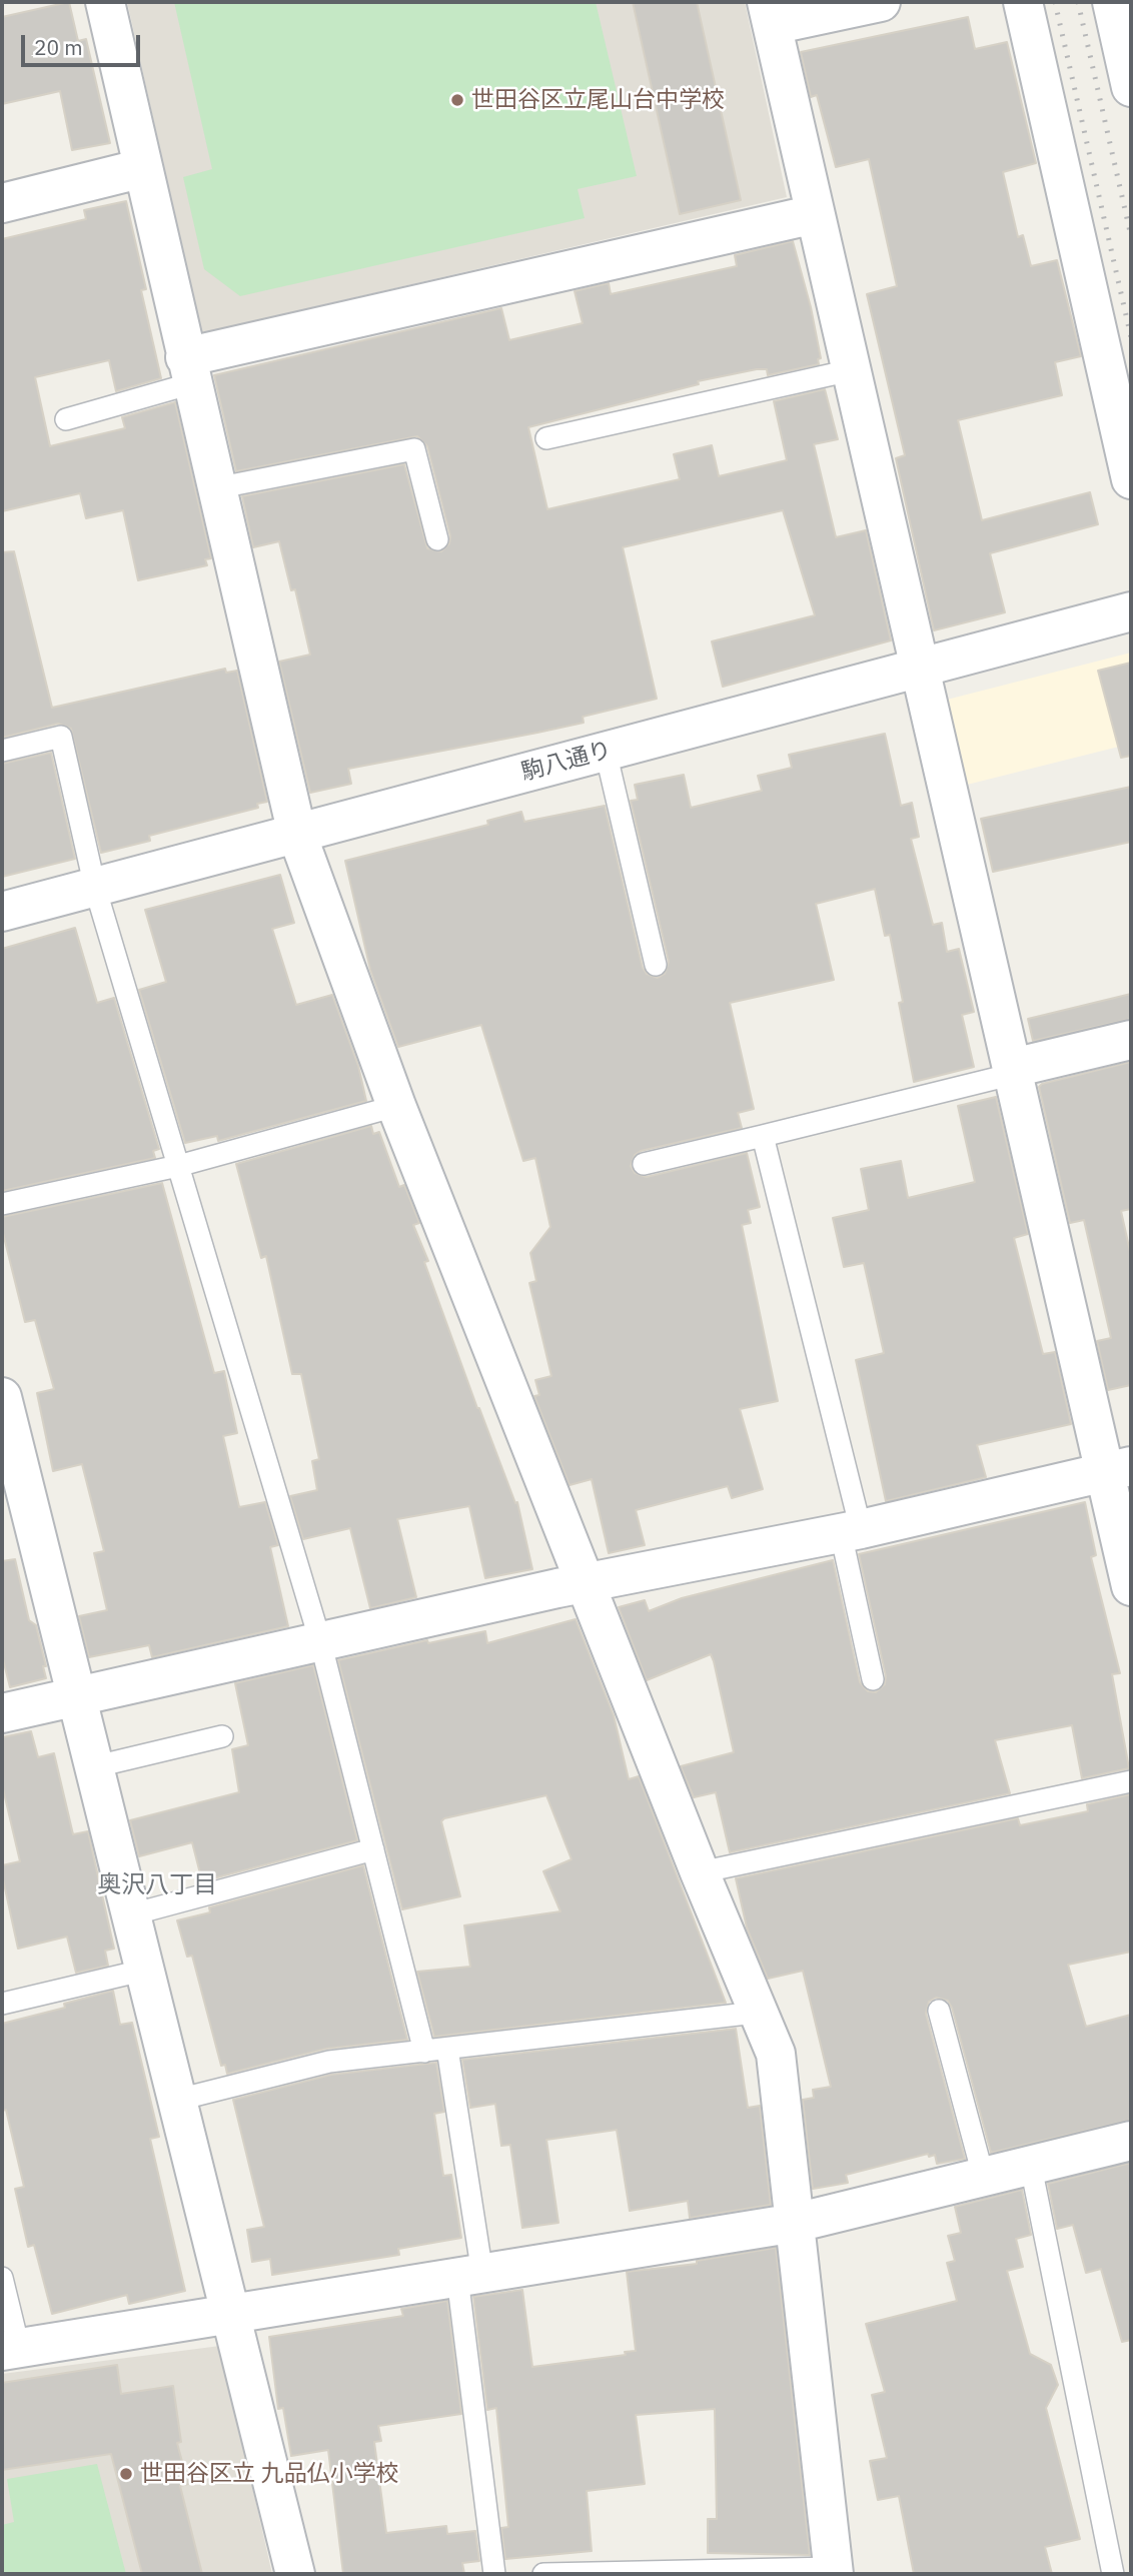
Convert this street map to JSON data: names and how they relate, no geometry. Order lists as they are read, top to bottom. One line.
{"streets":{"street":["駒八通り"]},"districts":["奥沢八丁目"],"places":["世田谷区立尾山台中学校","世田谷区立 九品仏小学校"],"scale_bar":"20 m"}
